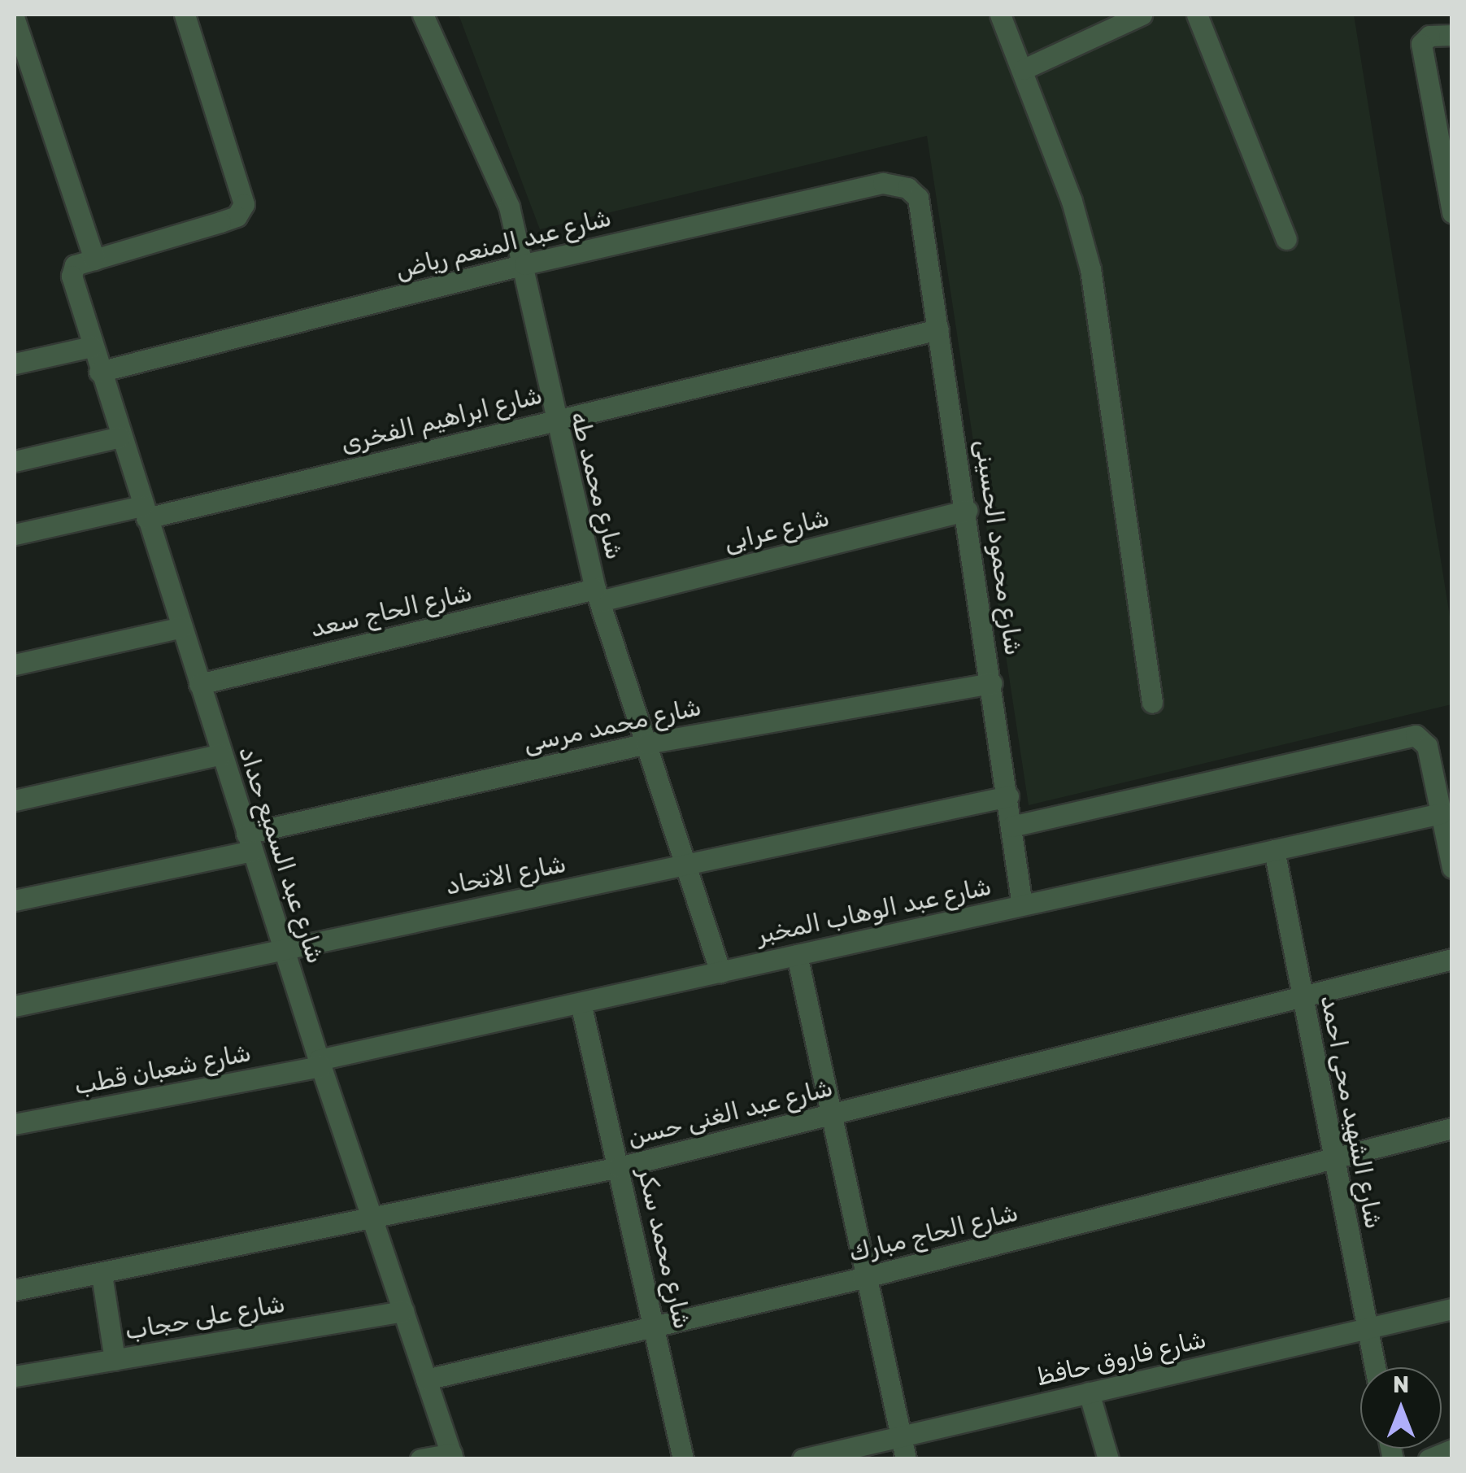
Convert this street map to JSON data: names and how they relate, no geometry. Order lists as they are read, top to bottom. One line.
{"streets":{"street":["شارع عبد المنعم رياض","شارع ابراهيم الفخرى","شارع محمد طه","شارع عرابى","شارع محمود الحسينى","شارع الحاج سعد","شارع محمد مرسى","شارع عبد السميع حداد","شارع الاتحاد","شارع عبد الوهاب المخبر","شارع شعبان قطب","شارع الشهيد محى احمد","شارع عبد الغنى حسن","شارع الحاج مبارك","شارع محمد سكر","شارع على حجاب","شارع فاروق حافظ"]},"crossings":[["شارع عبد المنعم رياض","شارع محمد طه"],["شارع عبد المنعم رياض","شارع محمود الحسينى"],["شارع عبد المنعم رياض","شارع عبد السميع حداد"],["شارع ابراهيم الفخرى","شارع محمد طه"],["شارع ابراهيم الفخرى","شارع محمود الحسينى"],["شارع ابراهيم الفخرى","شارع عبد السميع حداد"],["شارع محمد طه","شارع عرابى"],["شارع محمد طه","شارع الحاج سعد"],["شارع محمد طه","شارع محمد مرسى"],["شارع محمد طه","شارع الاتحاد"],["شارع محمد طه","شارع عبد الوهاب المخبر"],["شارع عرابى","شارع محمود الحسينى"],["شارع عرابى","شارع الحاج سعد"],["شارع محمود الحسينى","شارع محمد مرسى"],["شارع محمود الحسينى","شارع الاتحاد"],["شارع محمود الحسينى","شارع عبد الوهاب المخبر"],["شارع الحاج سعد","شارع عبد السميع حداد"],["شارع محمد مرسى","شارع عبد السميع حداد"],["شارع عبد السميع حداد","شارع الاتحاد"],["شارع عبد السميع حداد","شارع عبد الوهاب المخبر"],["شارع عبد السميع حداد","شارع شعبان قطب"],["شارع عبد السميع حداد","شارع عبد الغنى حسن"],["شارع عبد السميع حداد","شارع الحاج مبارك"],["شارع عبد السميع حداد","شارع على حجاب"],["شارع عبد الوهاب المخبر","شارع شعبان قطب"],["شارع عبد الوهاب المخبر","شارع الشهيد محى احمد"],["شارع عبد الوهاب المخبر","شارع محمد سكر"],["شارع الشهيد محى احمد","شارع عبد الغنى حسن"],["شارع الشهيد محى احمد","شارع الحاج مبارك"],["شارع الشهيد محى احمد","شارع فاروق حافظ"],["شارع عبد الغنى حسن","شارع محمد سكر"],["شارع الحاج مبارك","شارع محمد سكر"]],"north":"top"}
